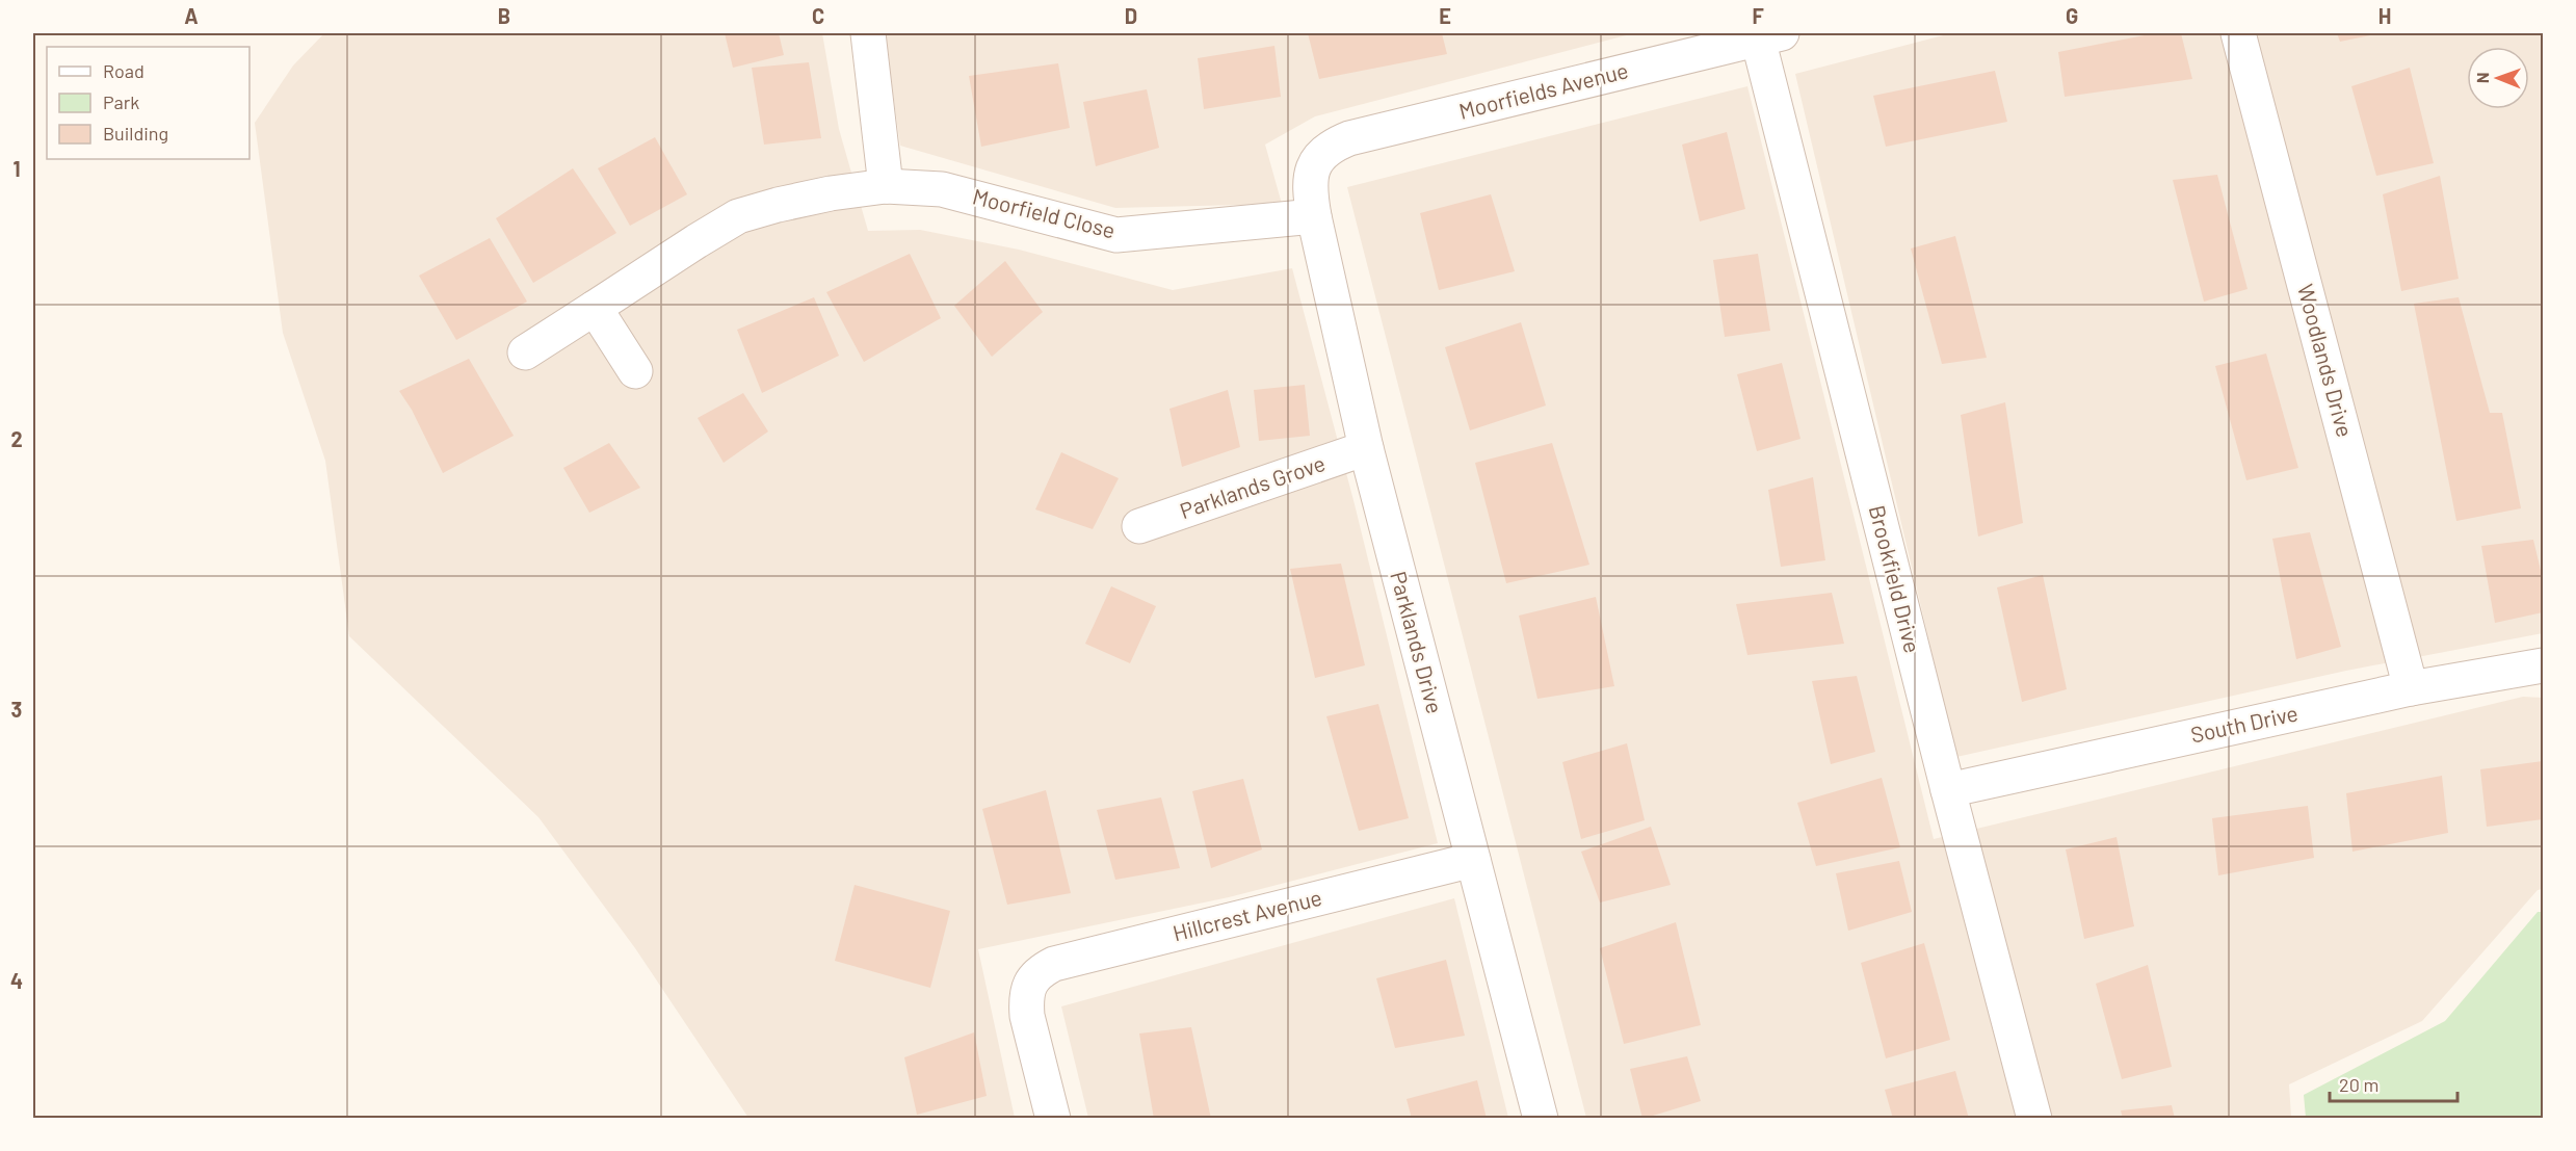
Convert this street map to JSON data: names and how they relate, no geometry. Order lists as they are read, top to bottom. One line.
{"streets":{"street":["Moorfields Avenue","Moorfield Close","Woodlands Drive","Parklands Grove","Brookfield Drive","Parklands Drive","South Drive","Hillcrest Avenue"]},"crossings":[["Moorfields Avenue","Brookfield Drive"],["Moorfields Avenue","Parklands Drive"],["Moorfield Close","Parklands Drive"],["Woodlands Drive","South Drive"],["Parklands Grove","Parklands Drive"],["Brookfield Drive","South Drive"],["Parklands Drive","Hillcrest Avenue"]],"legend":["Road","Park","Building"],"scale_bar":"20 m","north":"left","grid":{"columns":["A","B","C","D","E","F","G","H"],"rows":["1","2","3","4"]}}
